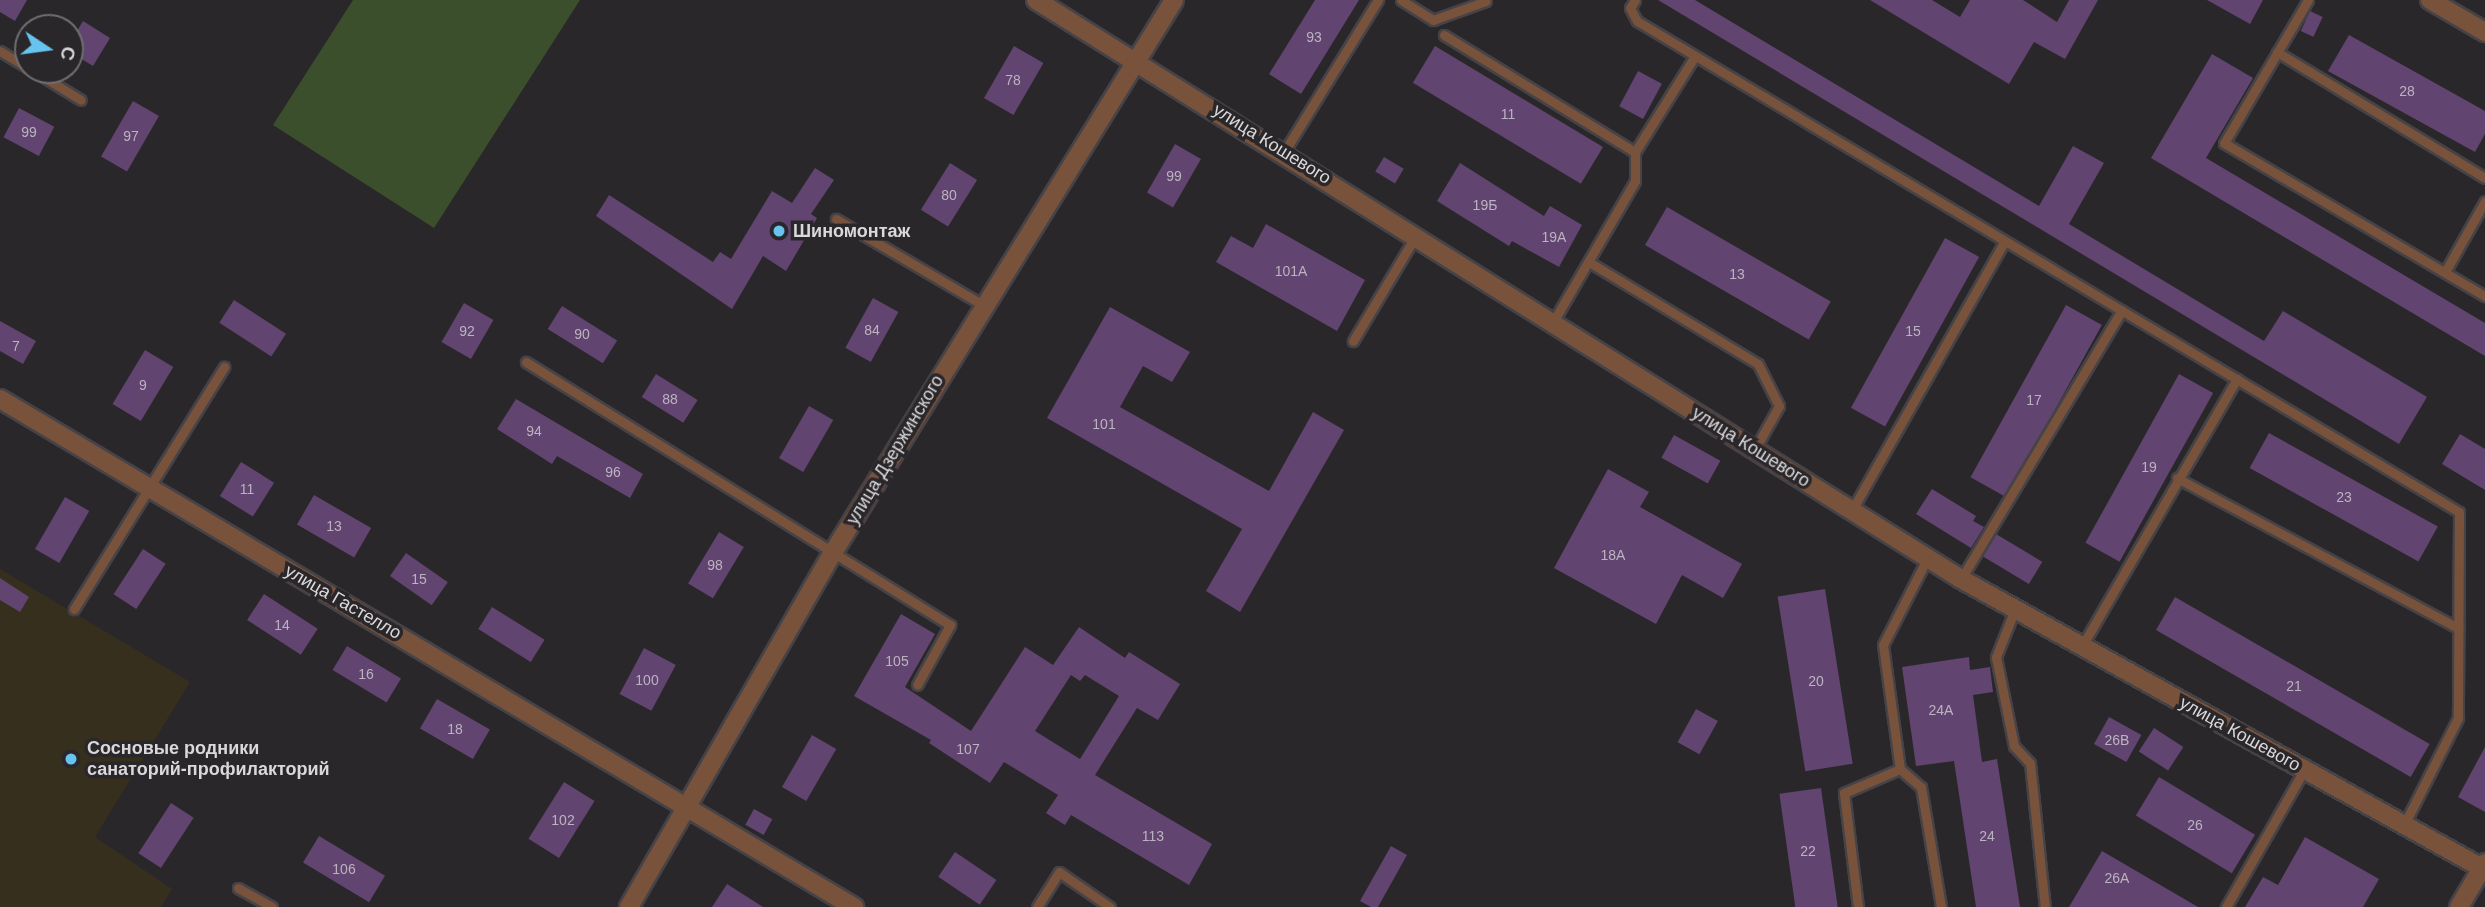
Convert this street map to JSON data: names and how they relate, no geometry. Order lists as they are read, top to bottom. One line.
{"streets":{"street":["улица Кошевого","улица Дзержинского","улица Гастелло"]},"crossings":[["улица Кошевого","улица Дзержинского"],["улица Дзержинского","улица Гастелло"]],"places":["Шиномонтаж","Сосновые родники санаторий-профилакторий"],"house_numbers":["93","78","28","11","99","97","99","80","19Б","19А","101А","13","84","92","15","90","7","9","88","17","101","94","19","96","11","23","13","18А","98","15","14","105","16","100","20","21","24А","18","26В","107","102","26","113","24","22","106","26А"],"north":"right"}
